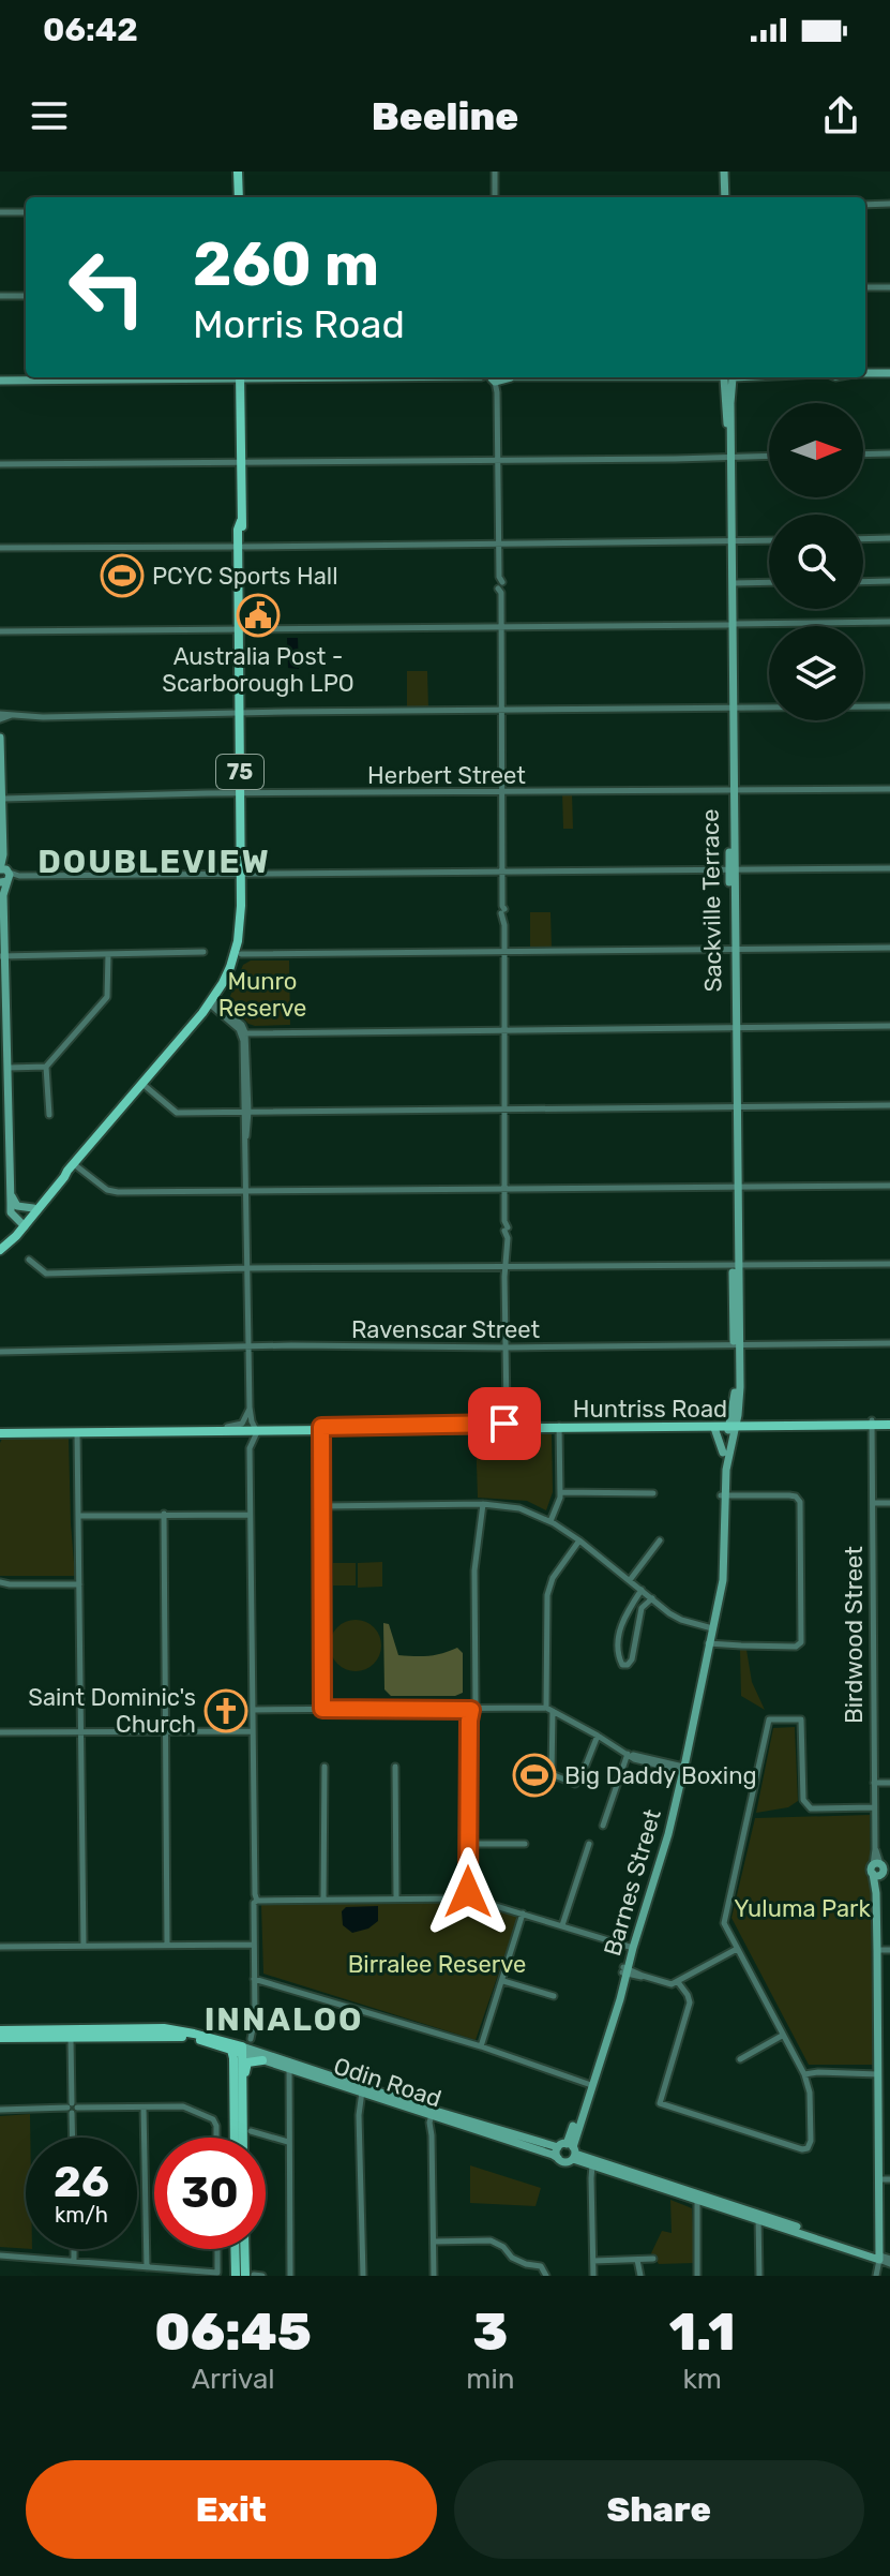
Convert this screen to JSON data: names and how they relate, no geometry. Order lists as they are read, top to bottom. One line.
{"streets":{"main road":["75","Sackville Terrace","Huntriss Road","Birdwood Street","Barnes Street","Odin Road"],"street":["Herbert Street","Ravenscar Street"]},"crossings":[["75","Herbert Street"],["Herbert Street","Sackville Terrace"],["Sackville Terrace","Ravenscar Street"],["Sackville Terrace","Huntriss Road"],["Sackville Terrace","Barnes Street"],["Huntriss Road","Birdwood Street"],["Huntriss Road","Barnes Street"],["Birdwood Street","Odin Road"],["Barnes Street","Odin Road"]],"districts":["DOUBLEVIEW","INNALOO"],"parks":["Munro Reserve","Yuluma Park","Birralee Reserve"],"places":{"sports":["PCYC Sports Hall","Big Daddy Boxing"],"public building":["Australia Post - Scarborough LPO"],"church":["Saint Dominic's Church"]},"north":"right","page":{"status":"06:42","header":"Beeline","turn":["260 m","Morris Road"],"speed":"26 km/h","limit":"30","eta":["06:45","Arrival","3","min","1.1","km"],"buttons":["Exit","Share"]}}
